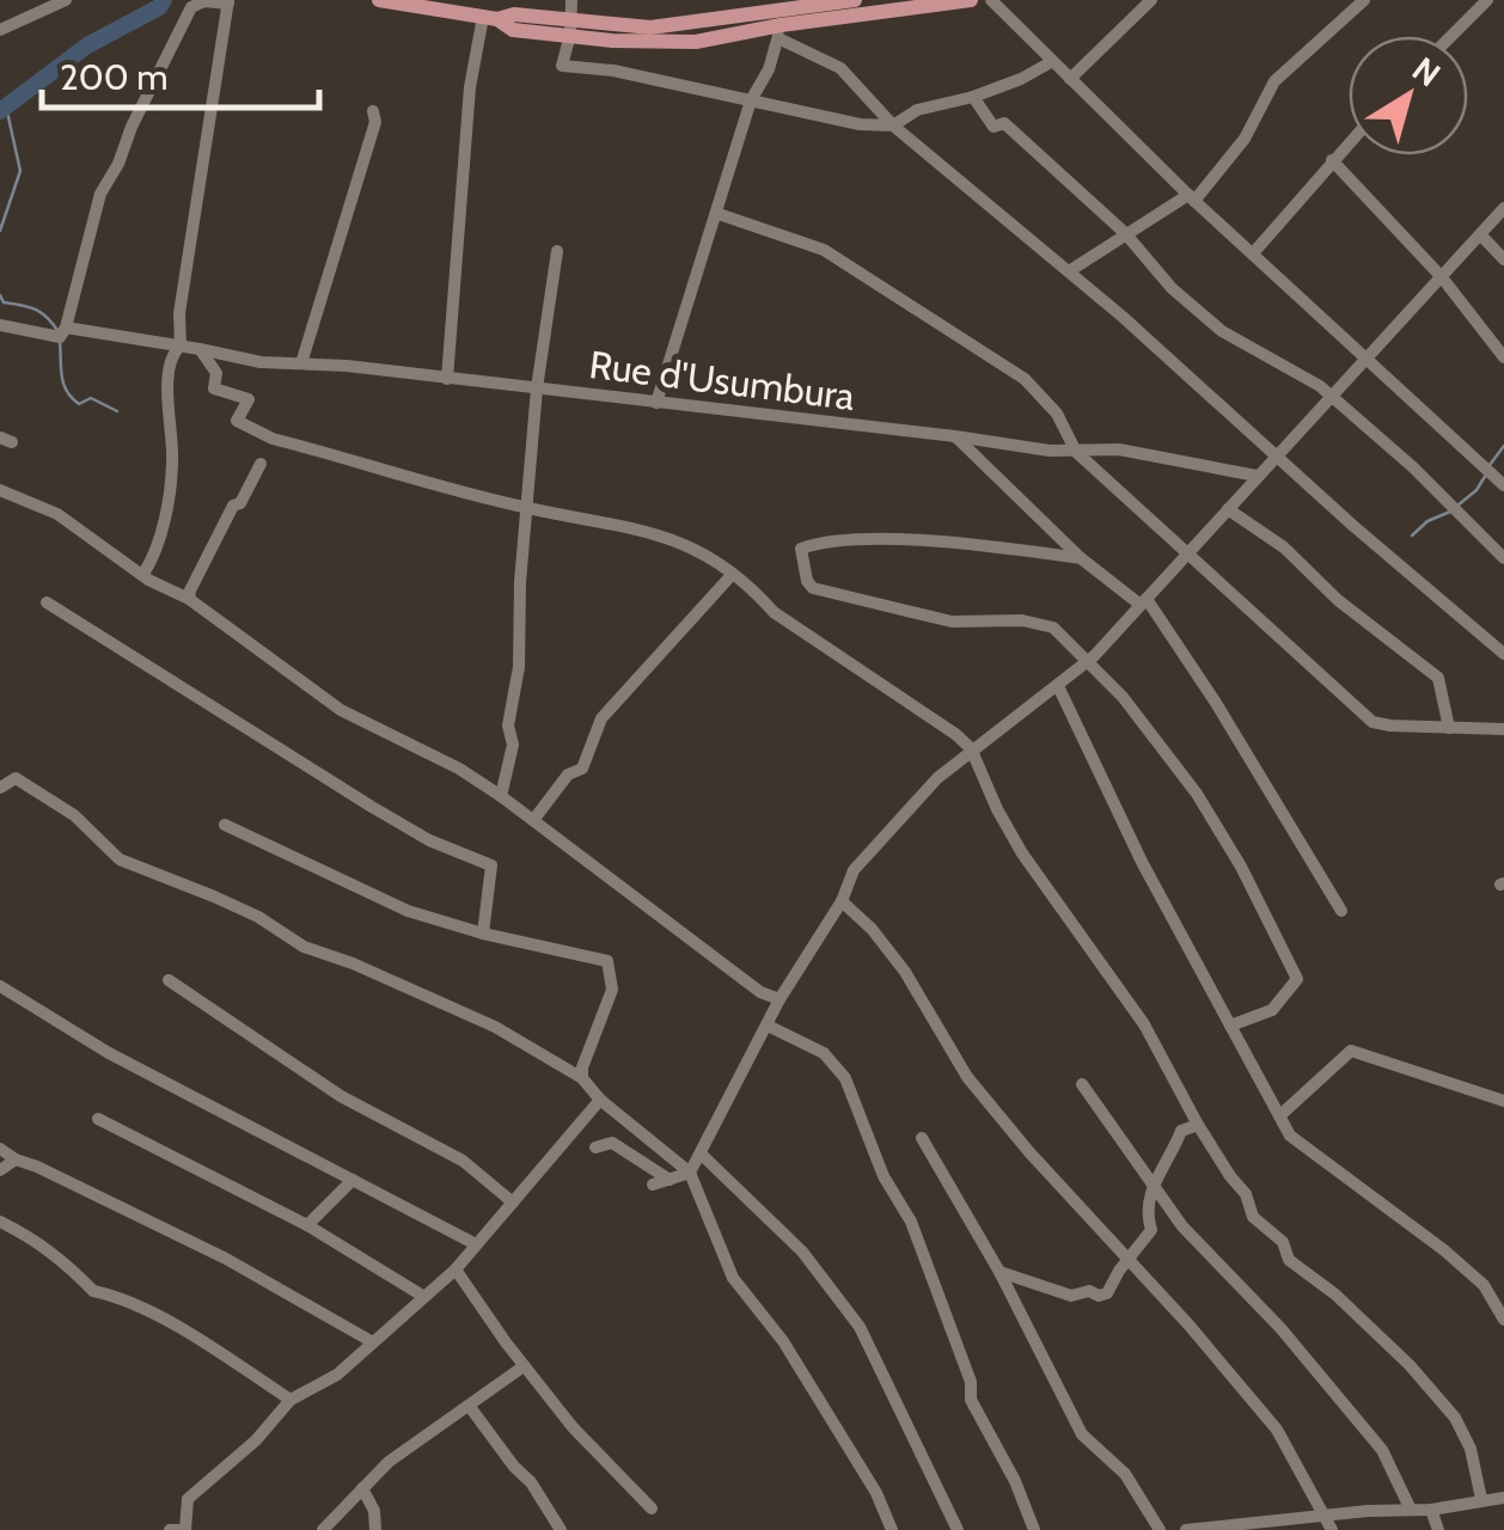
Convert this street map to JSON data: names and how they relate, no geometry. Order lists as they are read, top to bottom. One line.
{"streets":{"street":["Rue d'Usumbura"]},"scale_bar":"200 m","north":"top right"}
